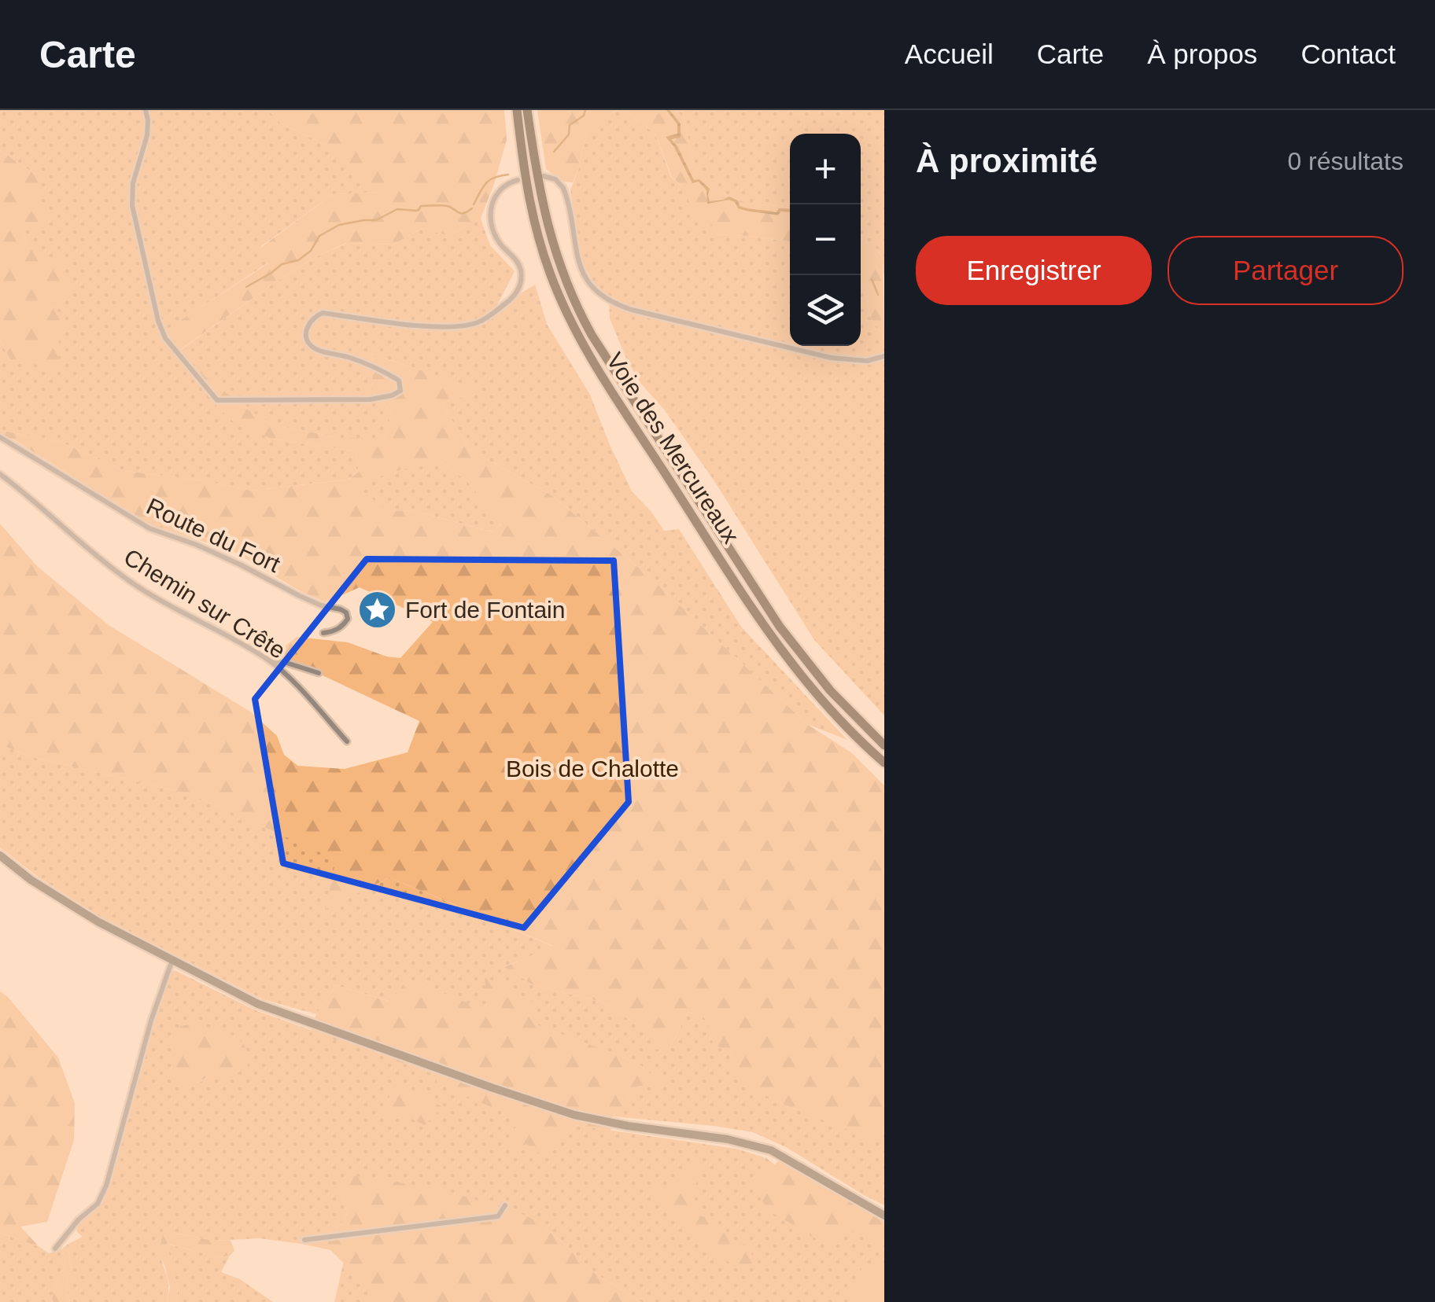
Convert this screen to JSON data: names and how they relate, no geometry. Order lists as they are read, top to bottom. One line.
{"streets":{"highway":["Voie des Mercureaux"],"street":["Route du Fort","Chemin sur Crête"]},"parks":["Bois de Chalotte"],"places":{"place":["Fort de Fontain"]},"page":{"header":"Carte","nav":["Accueil","Carte","À propos","Contact"],"heading":["À proximité","0 résultats"],"map_buttons":["+","−"],"buttons":["Enregistrer","Partager"]}}
